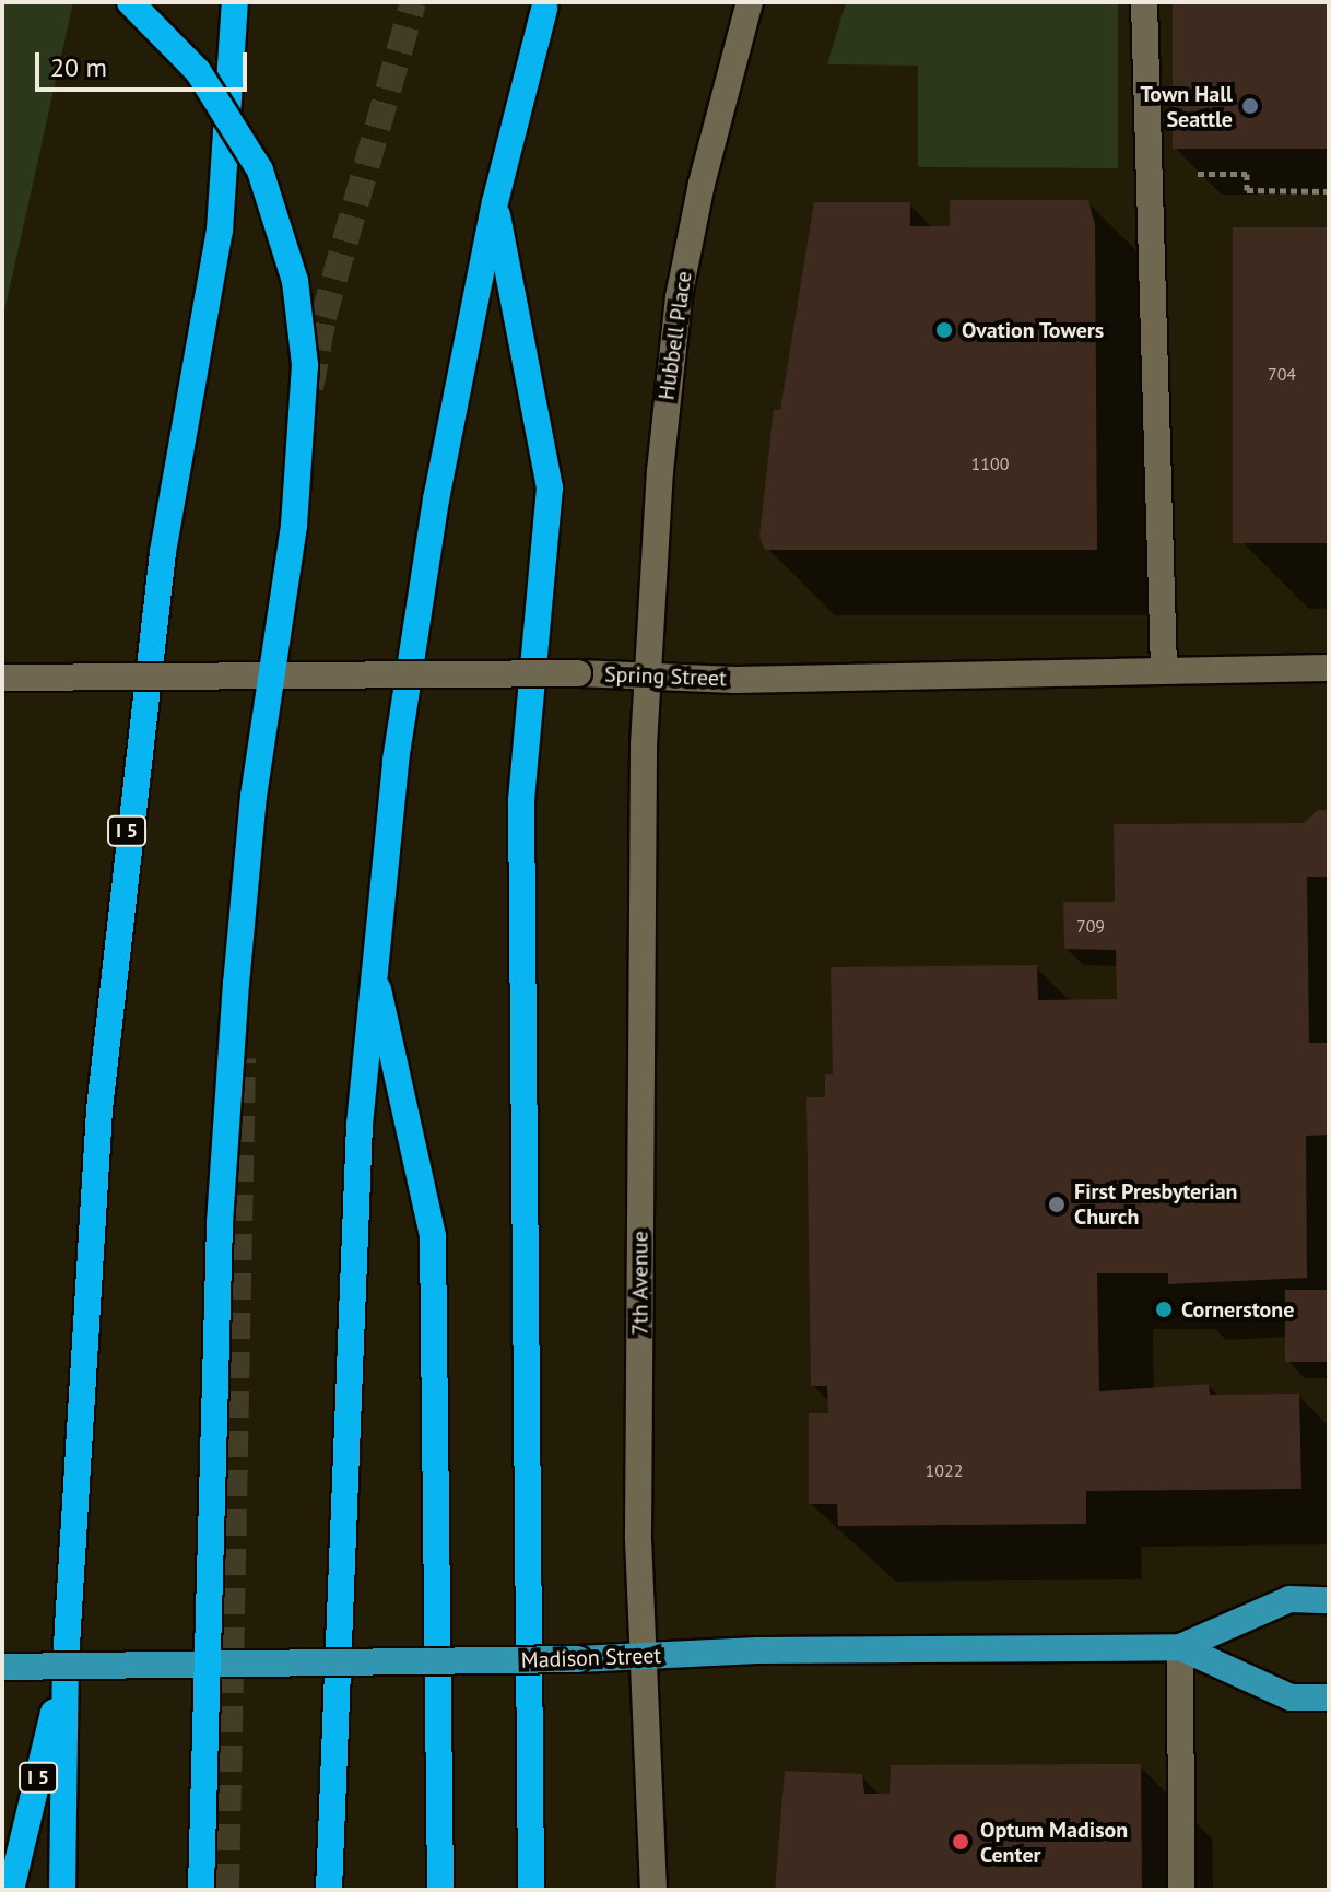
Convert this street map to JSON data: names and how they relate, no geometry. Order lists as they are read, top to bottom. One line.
{"streets":{"highway":["I 5"],"main road":["Madison Street"],"street":["Hubbell Place","Spring Street","7th Avenue"]},"crossings":[["Hubbell Place","Spring Street"],["Hubbell Place","7th Avenue"],["Spring Street","7th Avenue"],["7th Avenue","Madison Street"]],"places":["Town Hall Seattle","Ovation Towers","First Presbyterian Church","Cornerstone","Optum Madison Center"],"house_numbers":["704","1100","709","1022"],"scale_bar":"20 m"}
